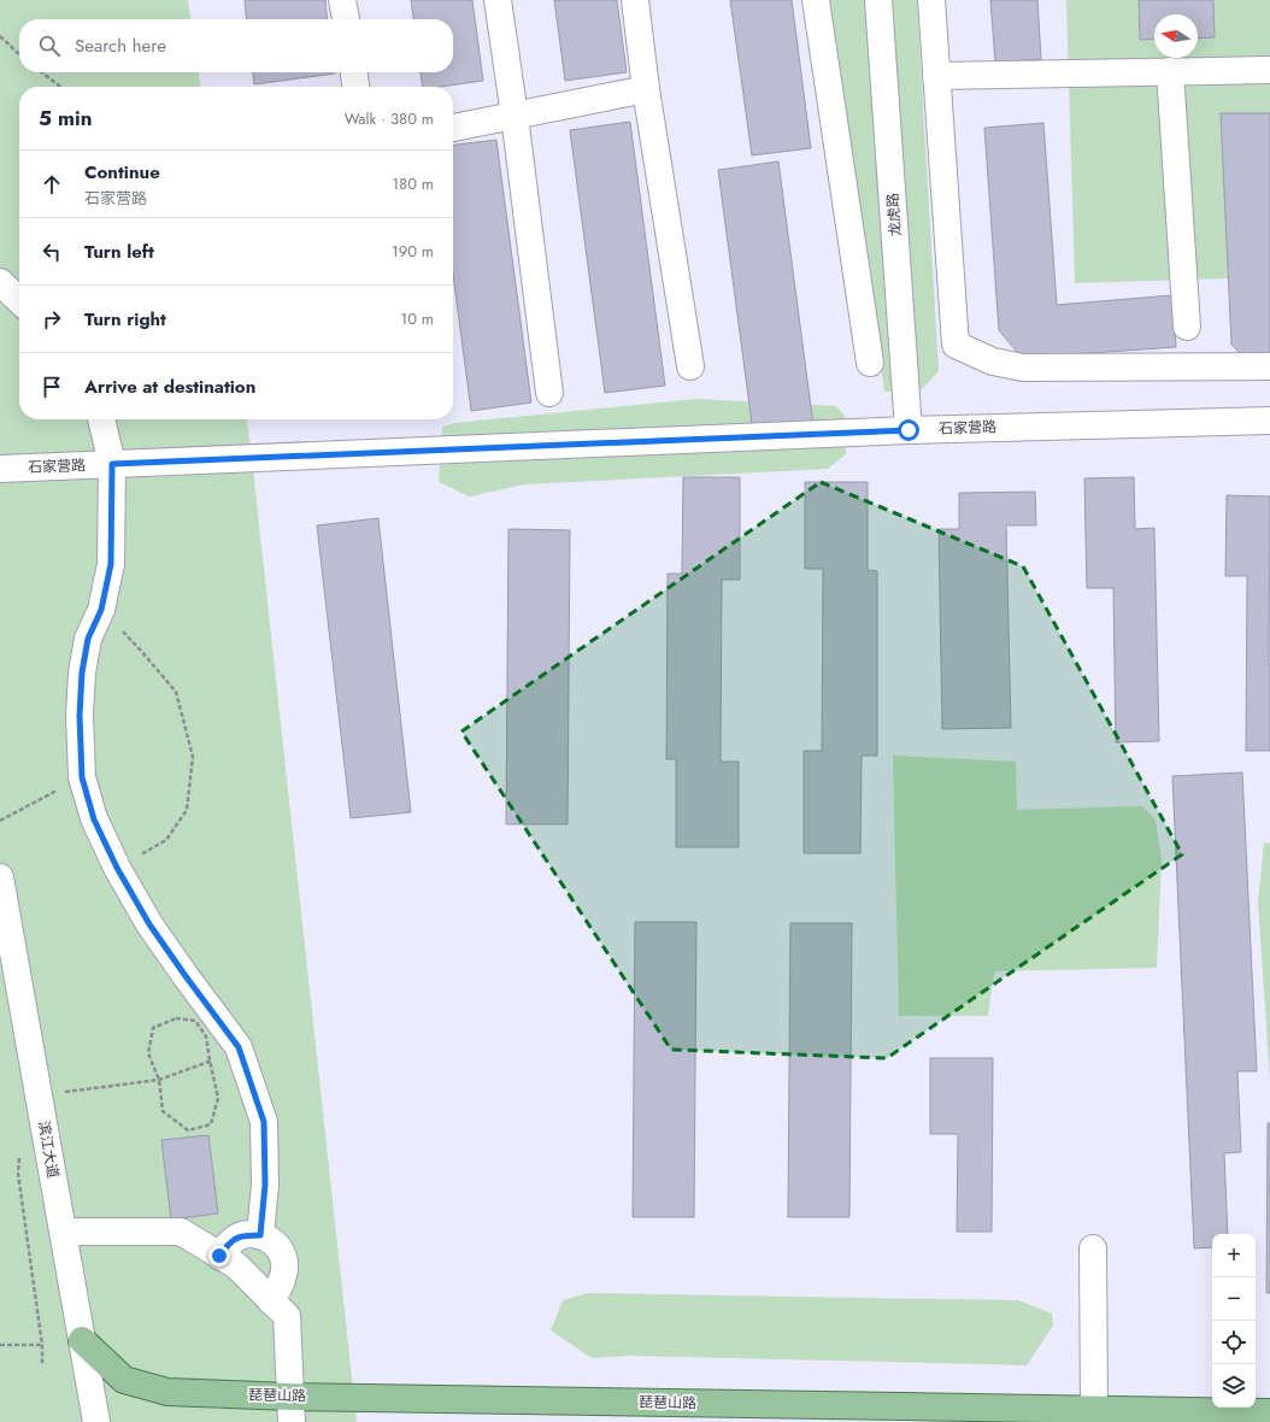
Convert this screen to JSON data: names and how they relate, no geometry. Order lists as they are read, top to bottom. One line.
{"streets":{"main road":["琵琶山路"],"street":["龙虎路","石家营路","滨江大道"]},"crossings":[["龙虎路","石家营路"],["滨江大道","琵琶山路"]],"north":"left","page":{"search":"Search here","heading":["5 min","Walk · 380 m"],"list":[["Continue","石家营路","180 m"],["Turn left","190 m"],["Turn right","10 m"],"Arrive at destination"],"map_buttons":["+","−"]}}
